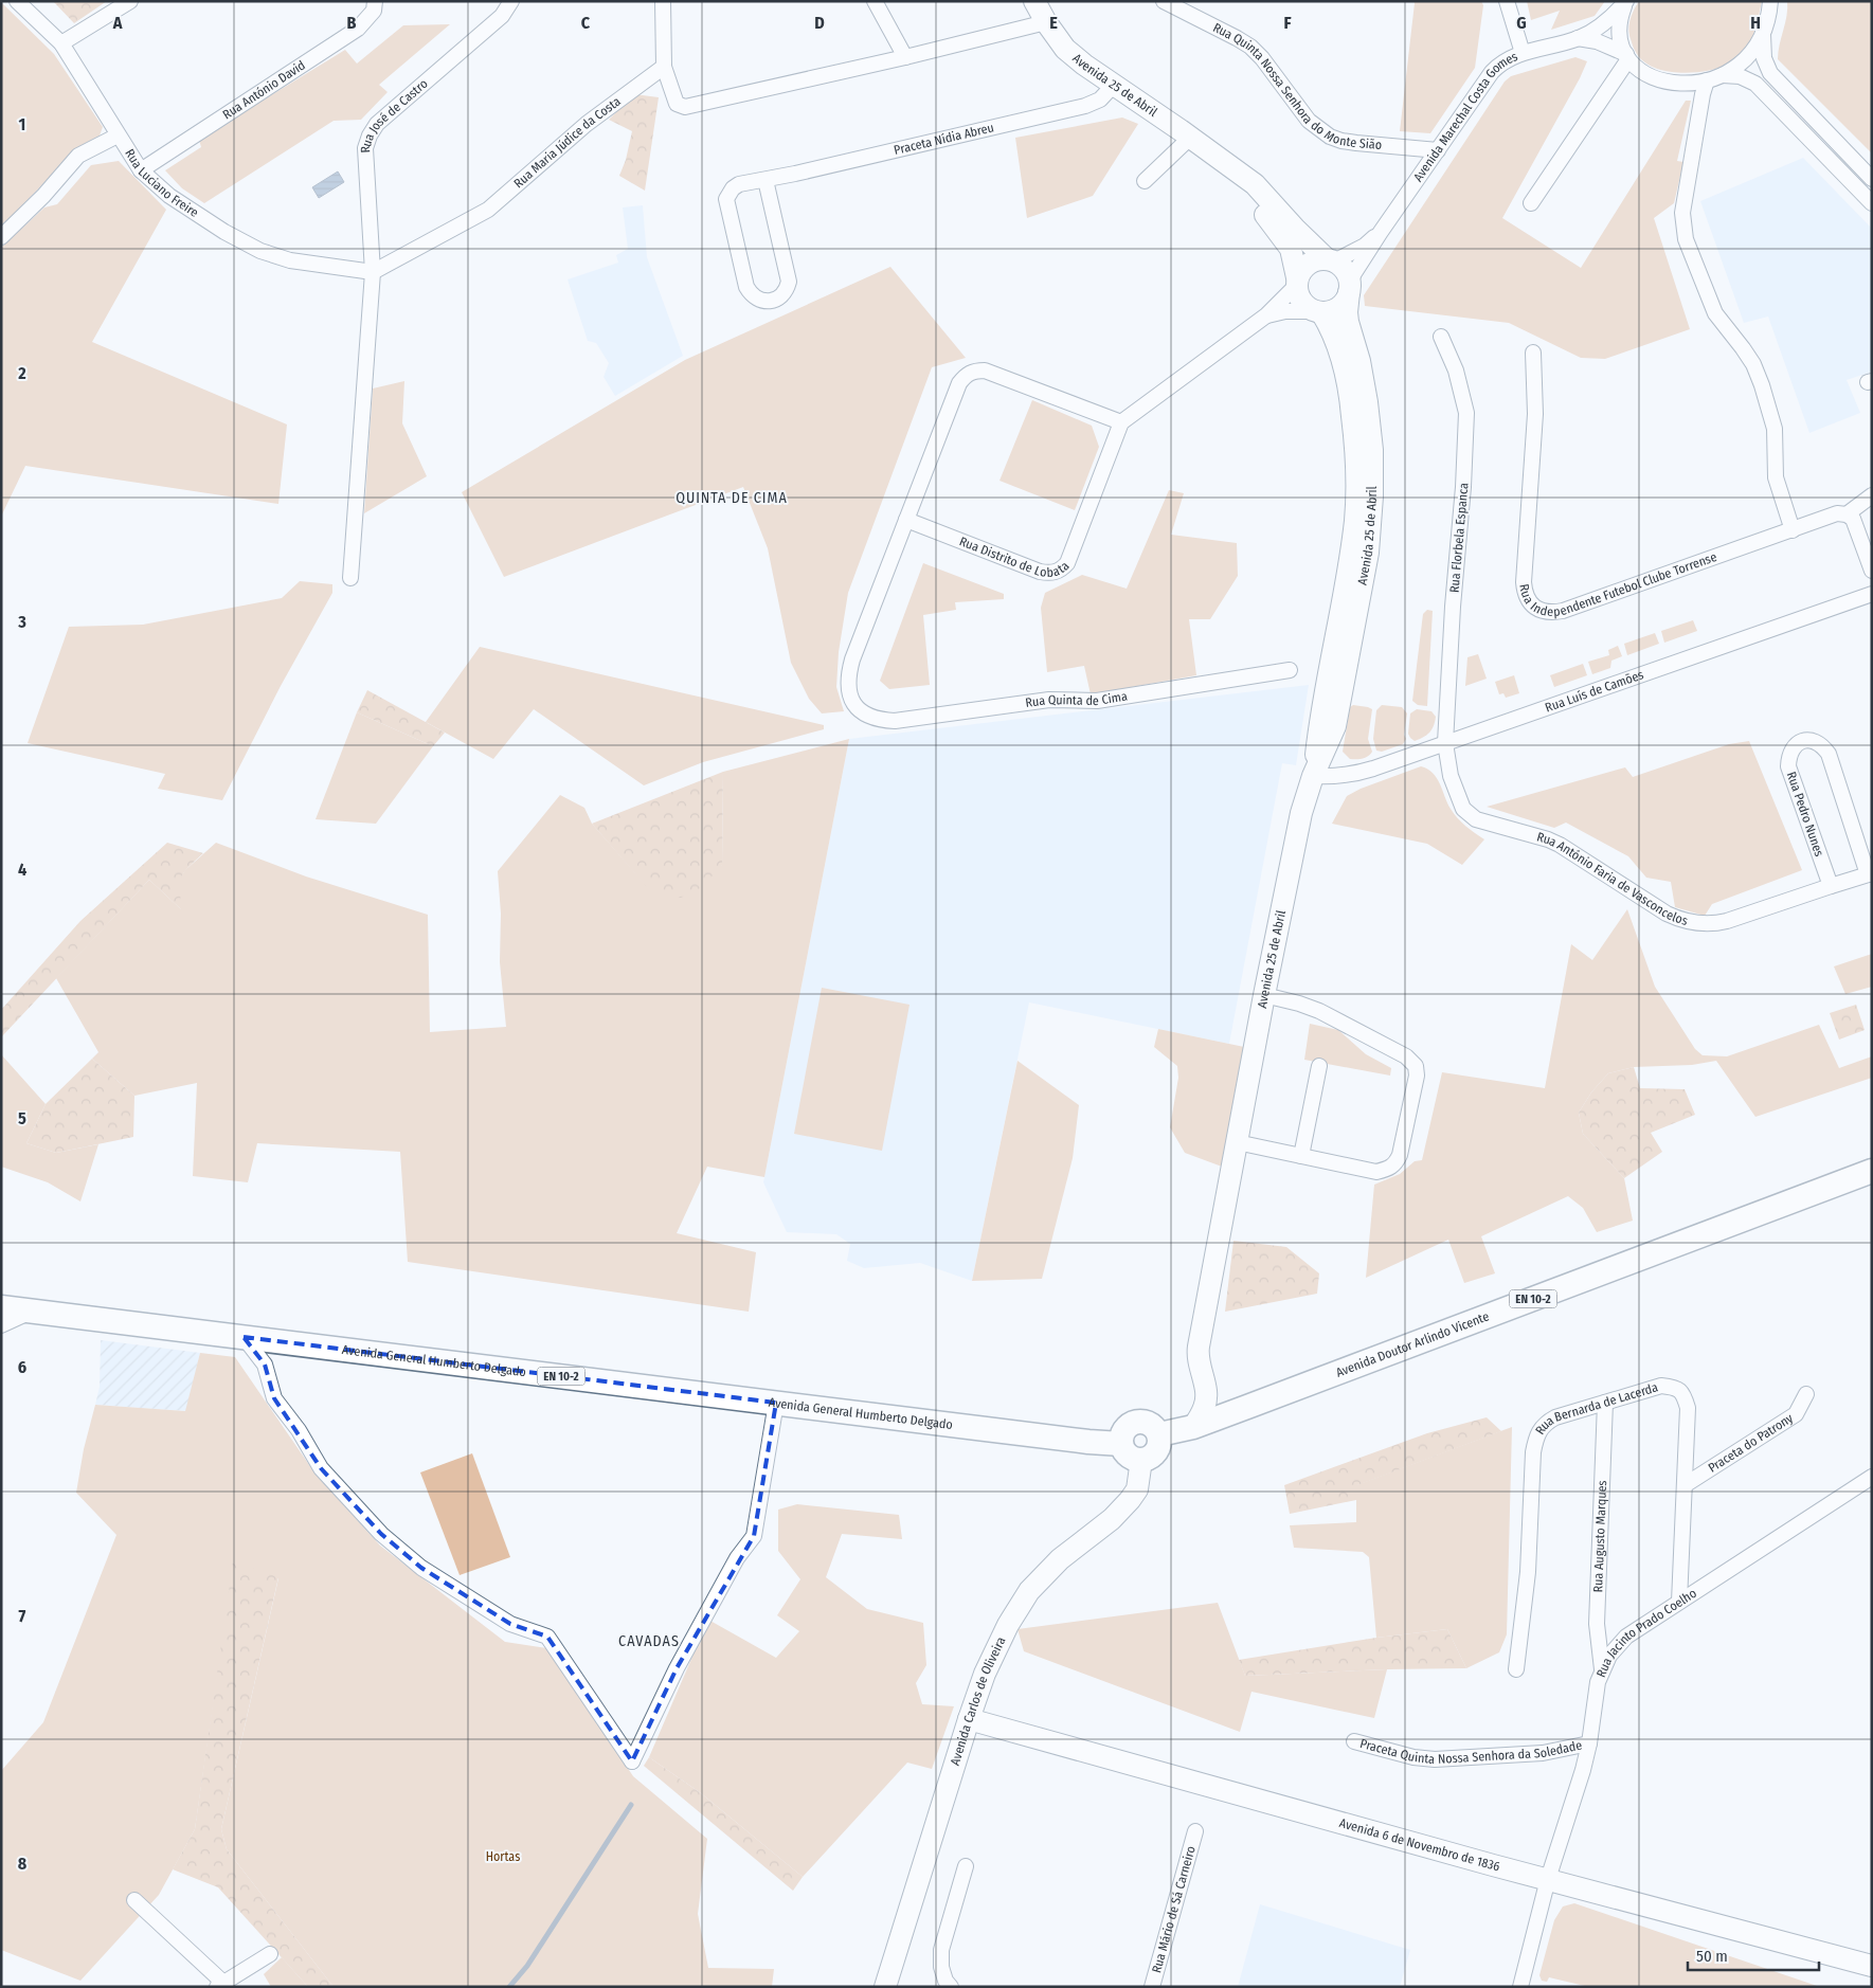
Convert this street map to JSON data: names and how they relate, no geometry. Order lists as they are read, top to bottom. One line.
{"streets":{"main road":["Avenida 25 de Abril","EN 10-2","Avenida Doutor Arlindo Vicente","Avenida General Humberto Delgado","Avenida Carlos de Oliveira","Avenida 6 de Novembro de 1836"],"street":["Rua Quinta Nossa Senhora do Monte Sião","Rua António David","Rua José de Castro","Avenida Marechal Costa Gomes","Praceta Nídia Abreu","Rua Maria Júdice da Costa","Rua Luciano Freire","Rua Florbela Espanca","Rua Distrito de Lobata","Rua Independente Futebol Clube Torrense","Rua Luís de Camões","Rua Quinta de Cima","Rua Pedro Nunes","Rua António Faria de Vasconcelos","Rua Bernarda de Lacerda","Praceta do Patrony","Rua Augusto Marques","Rua Jacinto Prado Coelho","Praceta Quinta Nossa Senhora da Soledade","Rua Mário de Sá Carneiro"]},"crossings":[["Avenida 25 de Abril","Avenida Marechal Costa Gomes"],["Avenida 25 de Abril","Praceta Nídia Abreu"],["Avenida 25 de Abril","Rua Luís de Camões"],["Avenida 25 de Abril","Avenida Doutor Arlindo Vicente"],["Rua Quinta Nossa Senhora do Monte Sião","Avenida Marechal Costa Gomes"],["Rua António David","Rua Luciano Freire"],["Rua José de Castro","Rua Maria Júdice da Costa"],["Rua José de Castro","Rua Luciano Freire"],["Rua Maria Júdice da Costa","Rua Luciano Freire"],["Rua Florbela Espanca","Rua Luís de Camões"],["Rua Florbela Espanca","Rua António Faria de Vasconcelos"],["Rua Distrito de Lobata","Rua Quinta de Cima"],["Rua Luís de Camões","Rua António Faria de Vasconcelos"],["Rua Pedro Nunes","Rua António Faria de Vasconcelos"],["Avenida Doutor Arlindo Vicente","Avenida General Humberto Delgado"],["Avenida Doutor Arlindo Vicente","Avenida Carlos de Oliveira"],["Avenida General Humberto Delgado","Avenida Carlos de Oliveira"],["Rua Bernarda de Lacerda","Praceta do Patrony"],["Rua Bernarda de Lacerda","Rua Augusto Marques"],["Rua Bernarda de Lacerda","Rua Jacinto Prado Coelho"],["Rua Augusto Marques","Rua Jacinto Prado Coelho"],["Rua Jacinto Prado Coelho","Praceta Quinta Nossa Senhora da Soledade"],["Rua Jacinto Prado Coelho","Avenida 6 de Novembro de 1836"],["Avenida Carlos de Oliveira","Avenida 6 de Novembro de 1836"]],"districts":["QUINTA DE CIMA","CAVADAS"],"parks":["Hortas"],"scale_bar":"50 m","grid":{"columns":["A","B","C","D","E","F","G","H"],"rows":["1","2","3","4","5","6","7","8"]}}
